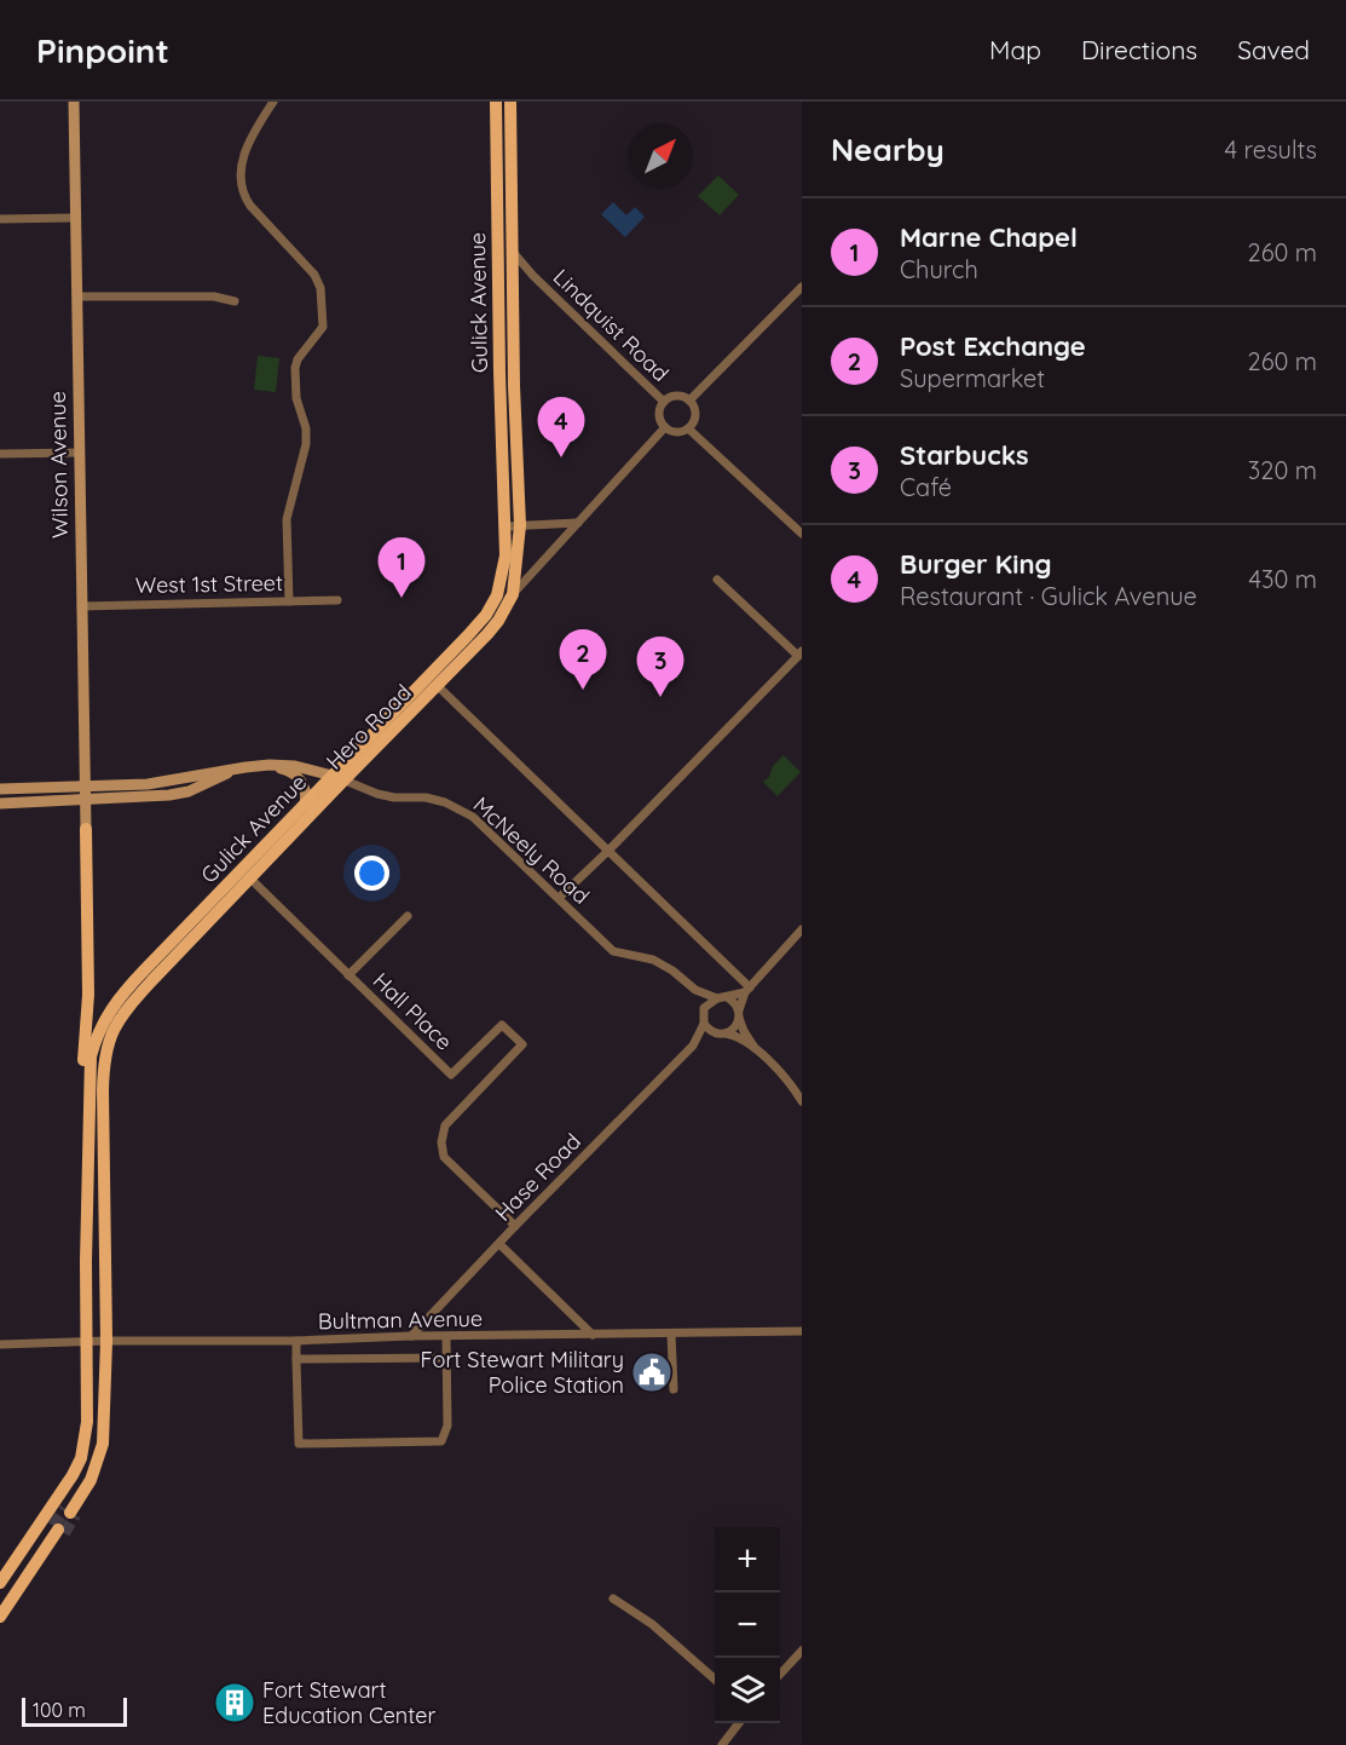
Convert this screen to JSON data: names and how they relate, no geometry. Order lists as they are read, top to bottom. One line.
{"streets":{"main road":["Gulick Avenue","Hero Road"],"street":["Lindquist Road","Wilson Avenue","West 1st Street","McNeely Road","Hall Place","Hase Road","Bultman Avenue"]},"crossings":[["Gulick Avenue","Lindquist Road"],["Gulick Avenue","Hero Road"],["Gulick Avenue","McNeely Road"],["Gulick Avenue","Bultman Avenue"],["Wilson Avenue","West 1st Street"],["Hero Road","McNeely Road"],["Hero Road","Hall Place"],["Hero Road","Bultman Avenue"],["Hall Place","Hase Road"],["Hase Road","Bultman Avenue"]],"places":{"public building":["Fort Stewart Military Police Station"],"building":["Fort Stewart Education Center"]},"scale_bar":"100 m","north":"top right","page":{"header":"Pinpoint","nav":["Map","Directions","Saved"],"heading":["Nearby","4 results"],"list":[{"mark":"1","name":"Marne Chapel","note":"Church","value":"260 m"},{"mark":"2","name":"Post Exchange","note":"Supermarket","value":"260 m"},{"mark":"3","name":"Starbucks","note":"Café","value":"320 m"},{"mark":"4","name":"Burger King","note":"Restaurant · Gulick Avenue","value":"430 m"}],"pins":["4","1","2","3"],"map_buttons":["+","−"],"scale":"100 m"}}
